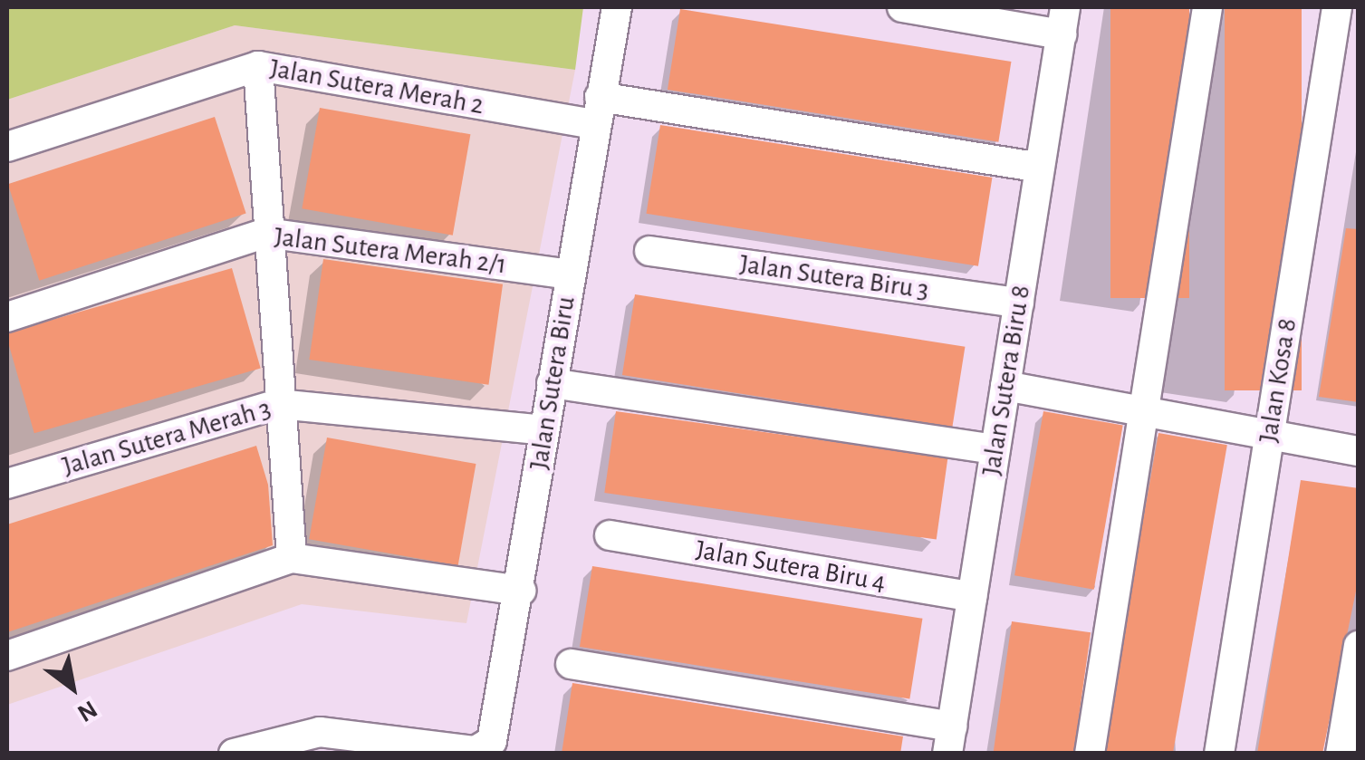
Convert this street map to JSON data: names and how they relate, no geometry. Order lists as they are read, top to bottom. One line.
{"streets":{"street":["Jalan Sutera Merah 2","Jalan Sutera Merah 2/1","Jalan Sutera Biru 3","Jalan Sutera Biru 8","Jalan Kosa 8","Jalan Sutera Biru","Jalan Sutera Merah 3","Jalan Sutera Biru 4"]},"crossings":[["Jalan Sutera Merah 2","Jalan Sutera Biru 8"],["Jalan Sutera Merah 2","Jalan Sutera Biru"],["Jalan Sutera Merah 2/1","Jalan Sutera Biru"],["Jalan Sutera Biru 3","Jalan Sutera Biru 8"],["Jalan Sutera Biru 8","Jalan Sutera Biru 4"],["Jalan Sutera Biru","Jalan Sutera Merah 3"]],"north":"bottom right"}
